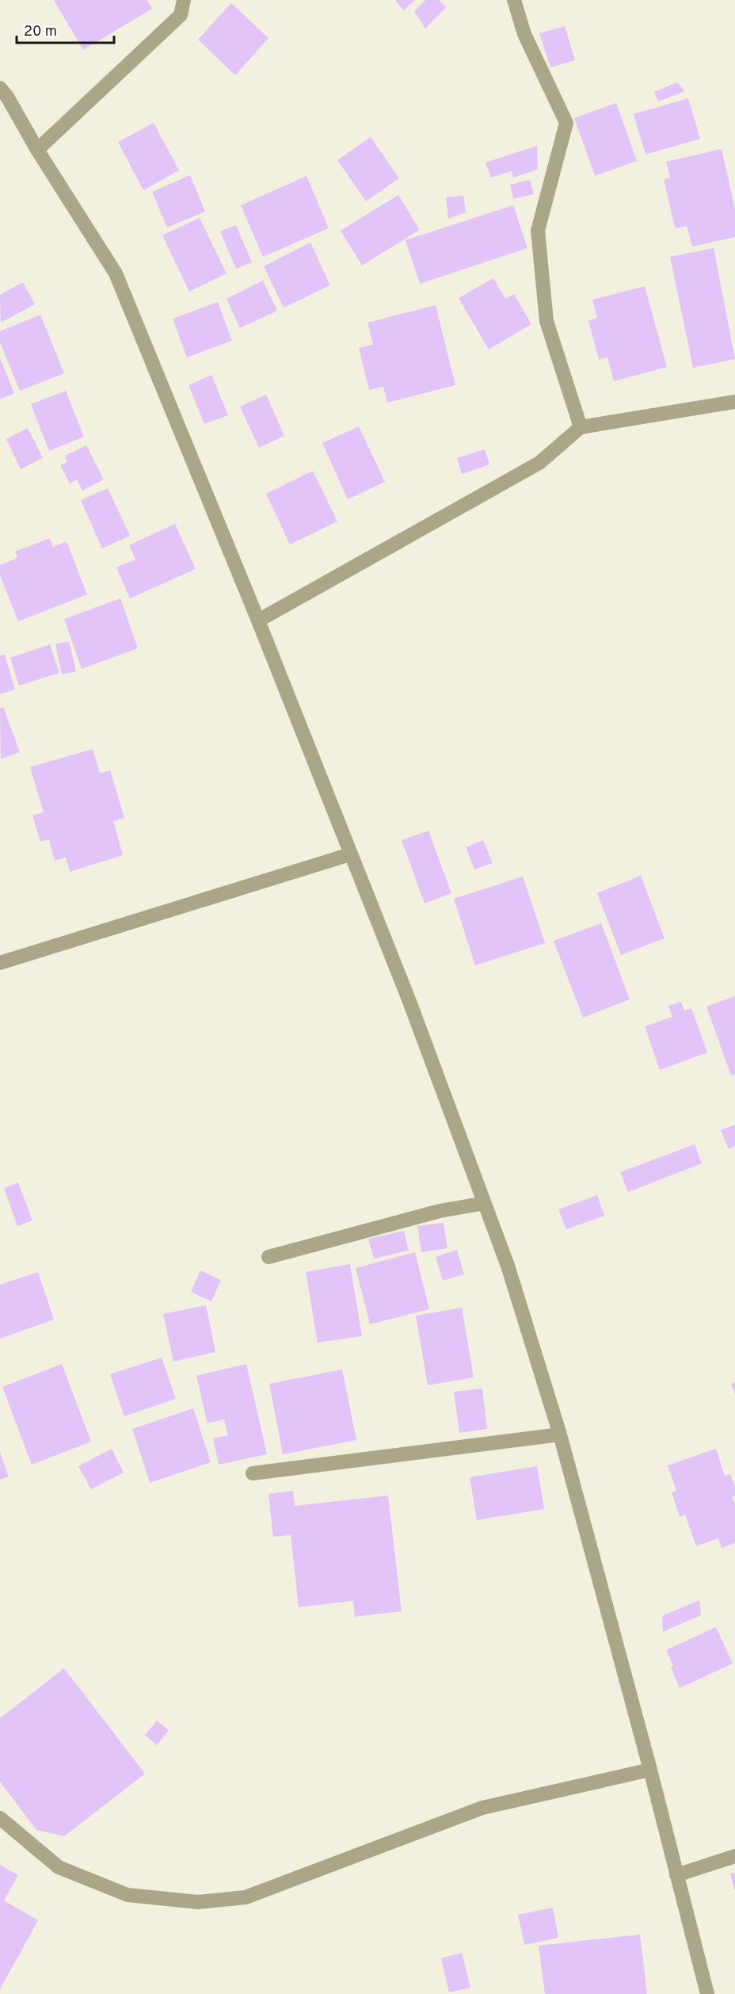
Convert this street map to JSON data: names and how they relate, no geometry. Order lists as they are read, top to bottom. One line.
{"scale_bar":"20 m"}
